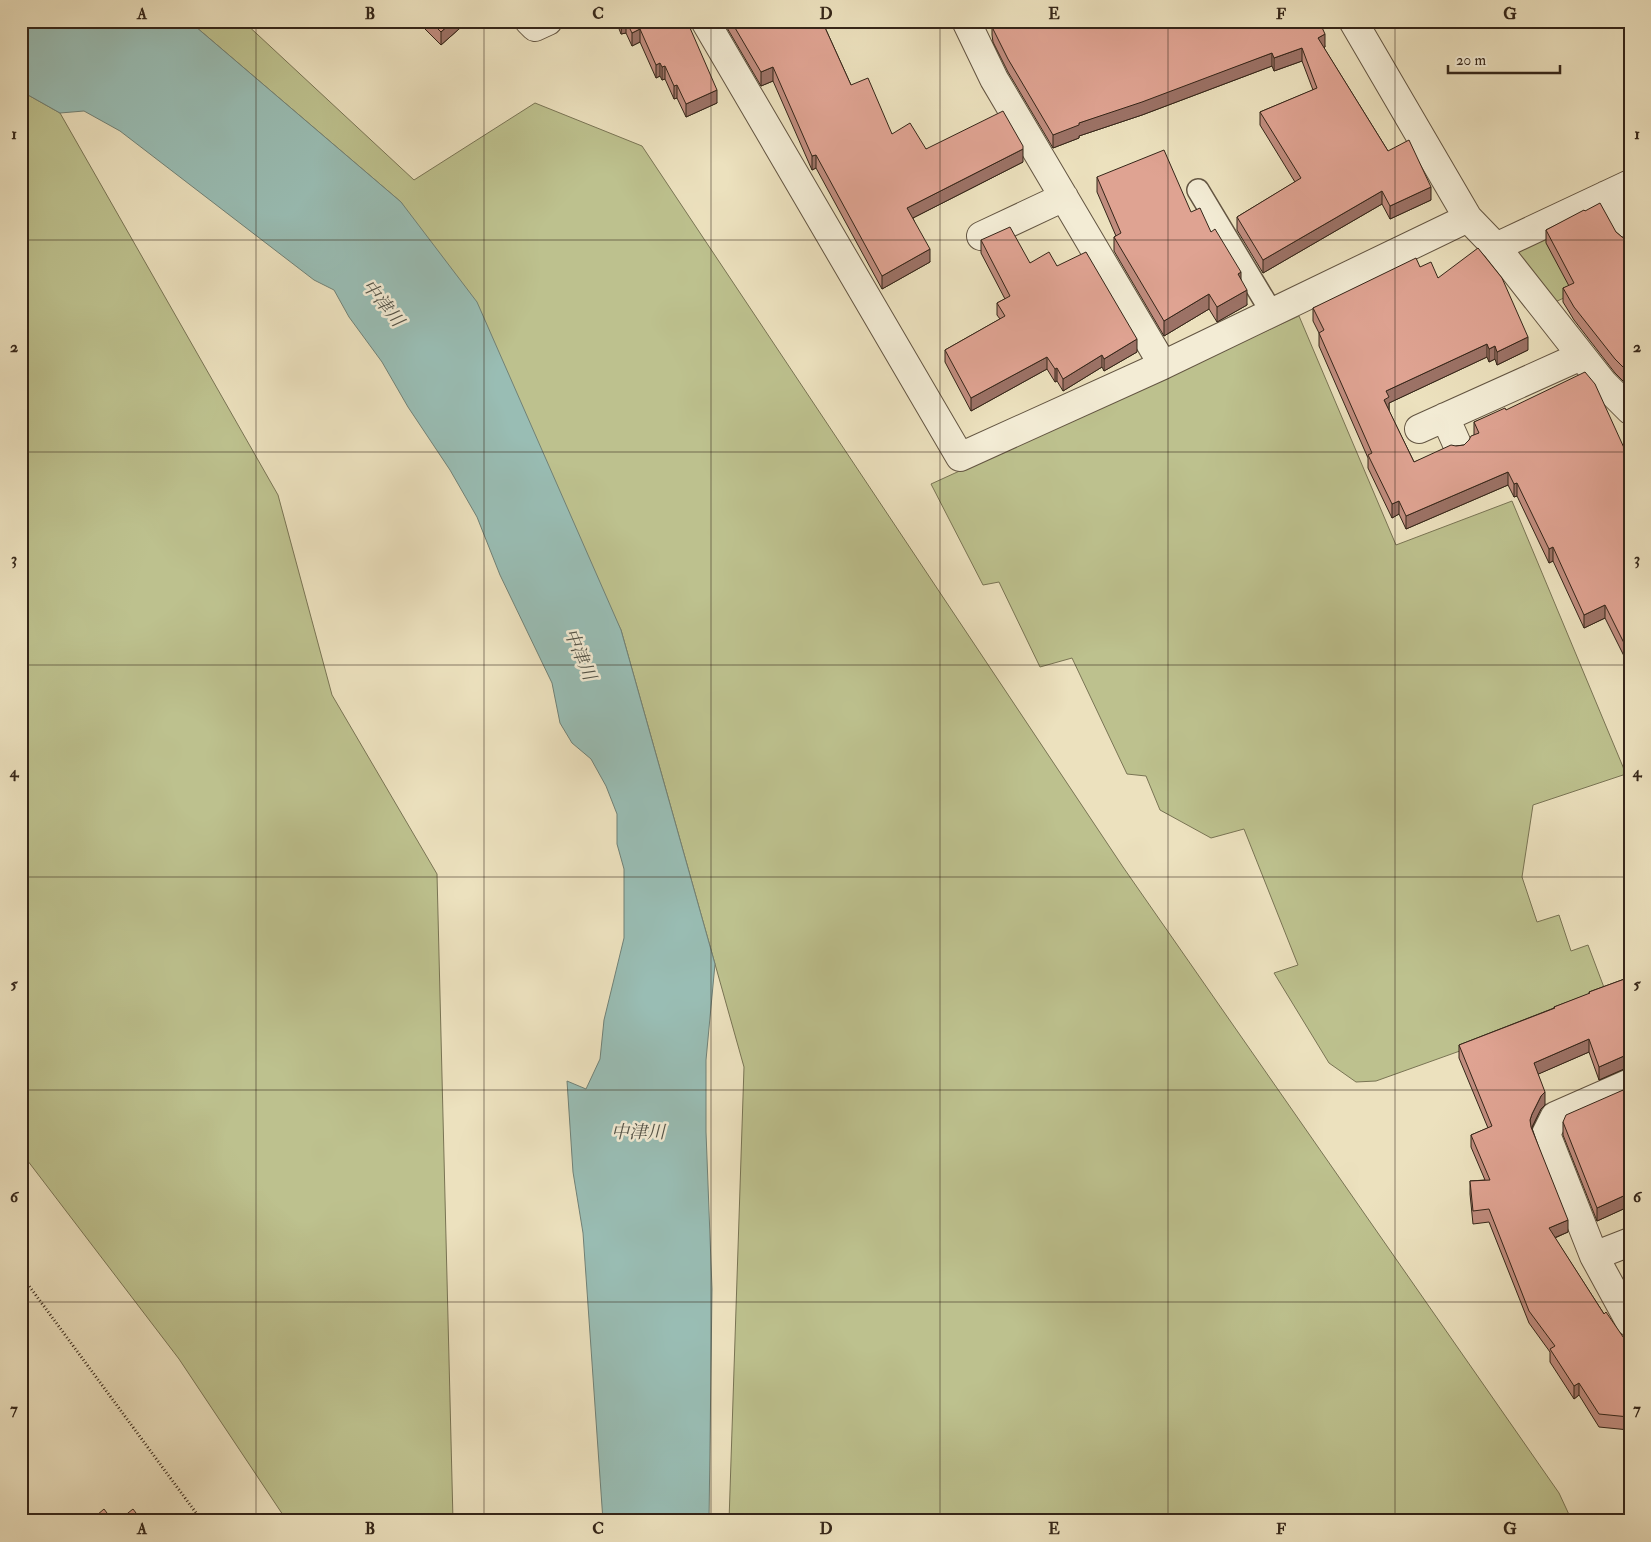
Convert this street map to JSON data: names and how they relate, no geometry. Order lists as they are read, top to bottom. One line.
{"water":["中津川"],"scale_bar":"20 m","grid":{"columns":["A","B","C","D","E","F","G"],"rows":["1","2","3","4","5","6","7"]}}
